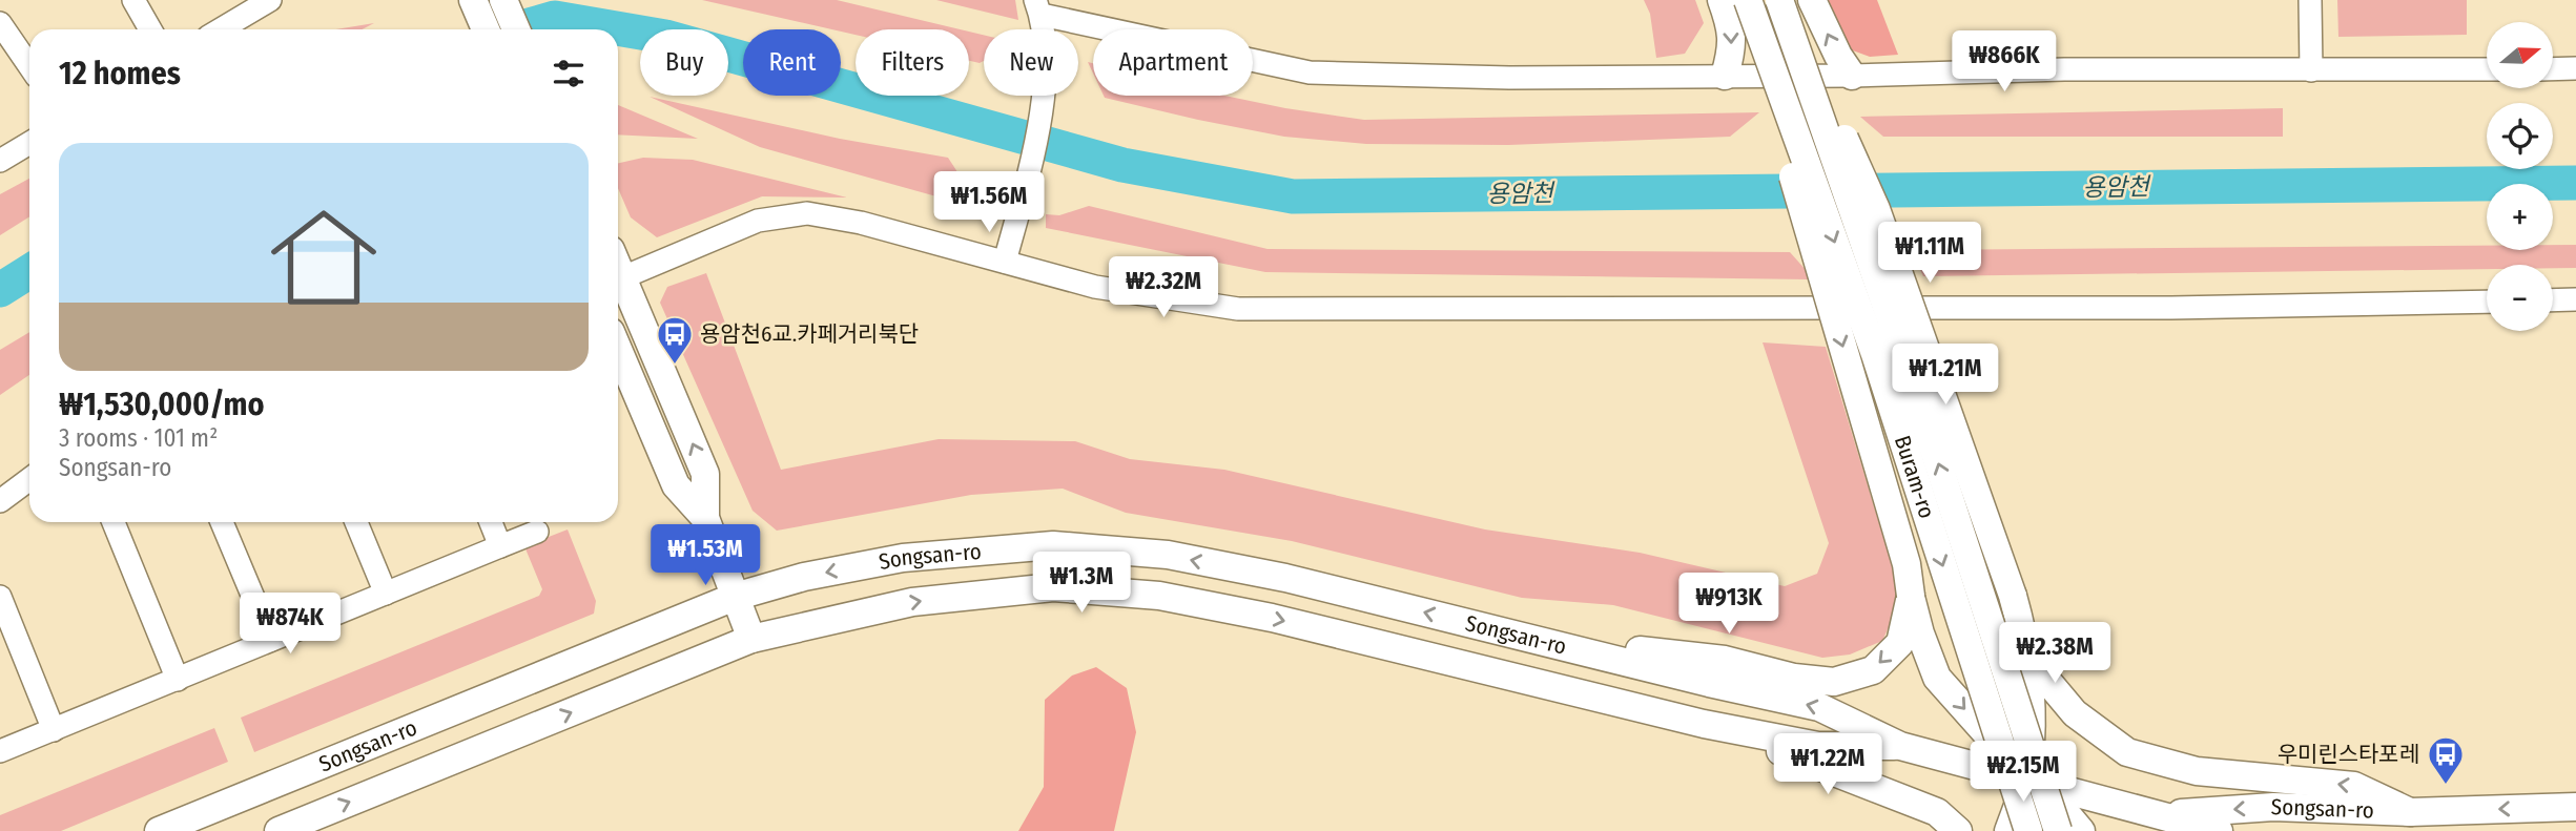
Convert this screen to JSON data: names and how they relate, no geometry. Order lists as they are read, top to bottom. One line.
{"streets":{"street":["Buram-ro","Songsan-ro"]},"water":["용암천"],"places":{"bus stop":["용암천6교.카페거리북단","우미린스타포레"]},"north":"right","page":{"map_buttons":["+","−"],"chip":["Buy","Rent","Filters","New","Apartment"],"heading":"12 homes","price":["₩866K","₩1.56M","₩1.11M","₩2.32M","₩1.21M","₩1.53M","₩1.3M","₩913K","₩874K","₩2.38M","₩1.22M","₩2.15M"],"list":[{"name":"₩1,530,000/mo","note":"3 rooms · 101 m² · Songsan-ro"}]}}
